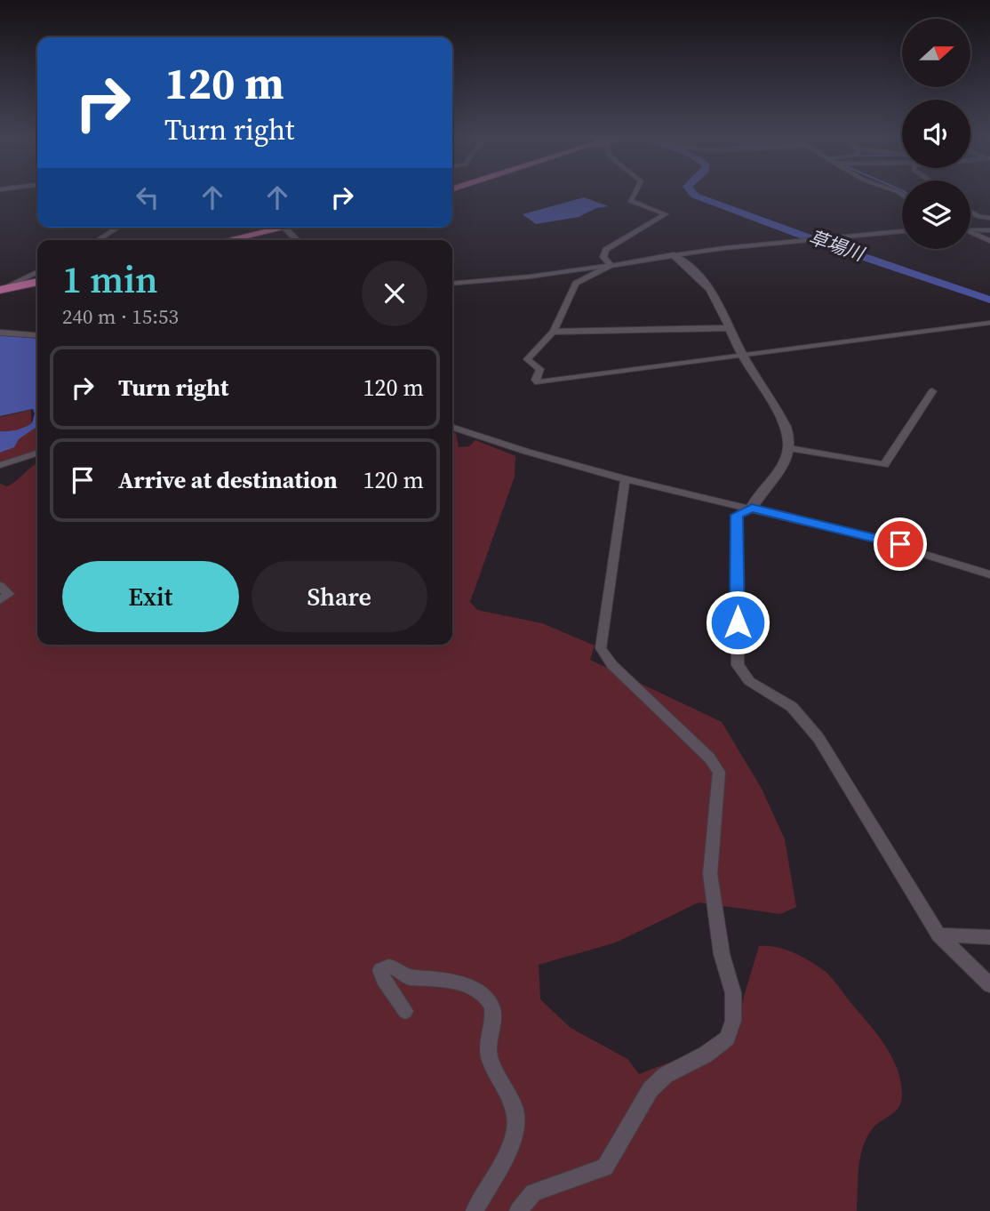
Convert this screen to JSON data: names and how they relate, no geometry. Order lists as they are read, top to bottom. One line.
{"water":["草場川"],"north":"right","page":{"turn":["120 m","Turn right"],"heading":["1 min","240 m · 15:53"],"list":[{"name":"Turn right","value":"120 m"},{"name":"Arrive at destination","value":"120 m"}],"buttons":["Exit","Share"]}}
